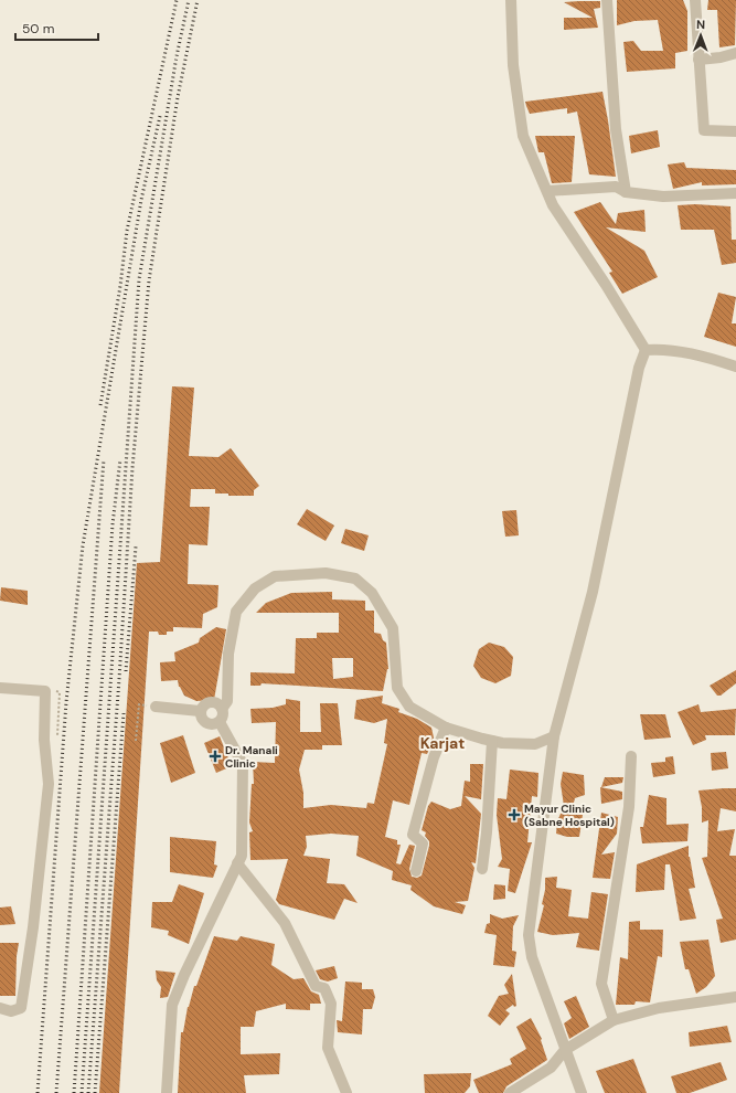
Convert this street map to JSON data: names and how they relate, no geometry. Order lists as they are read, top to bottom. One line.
{"districts":["Karjat"],"places":{"health":["Dr. Manali Clinic","Mayur Clinic (Sabne Hospital)"]},"scale_bar":"50 m","north":"top"}
